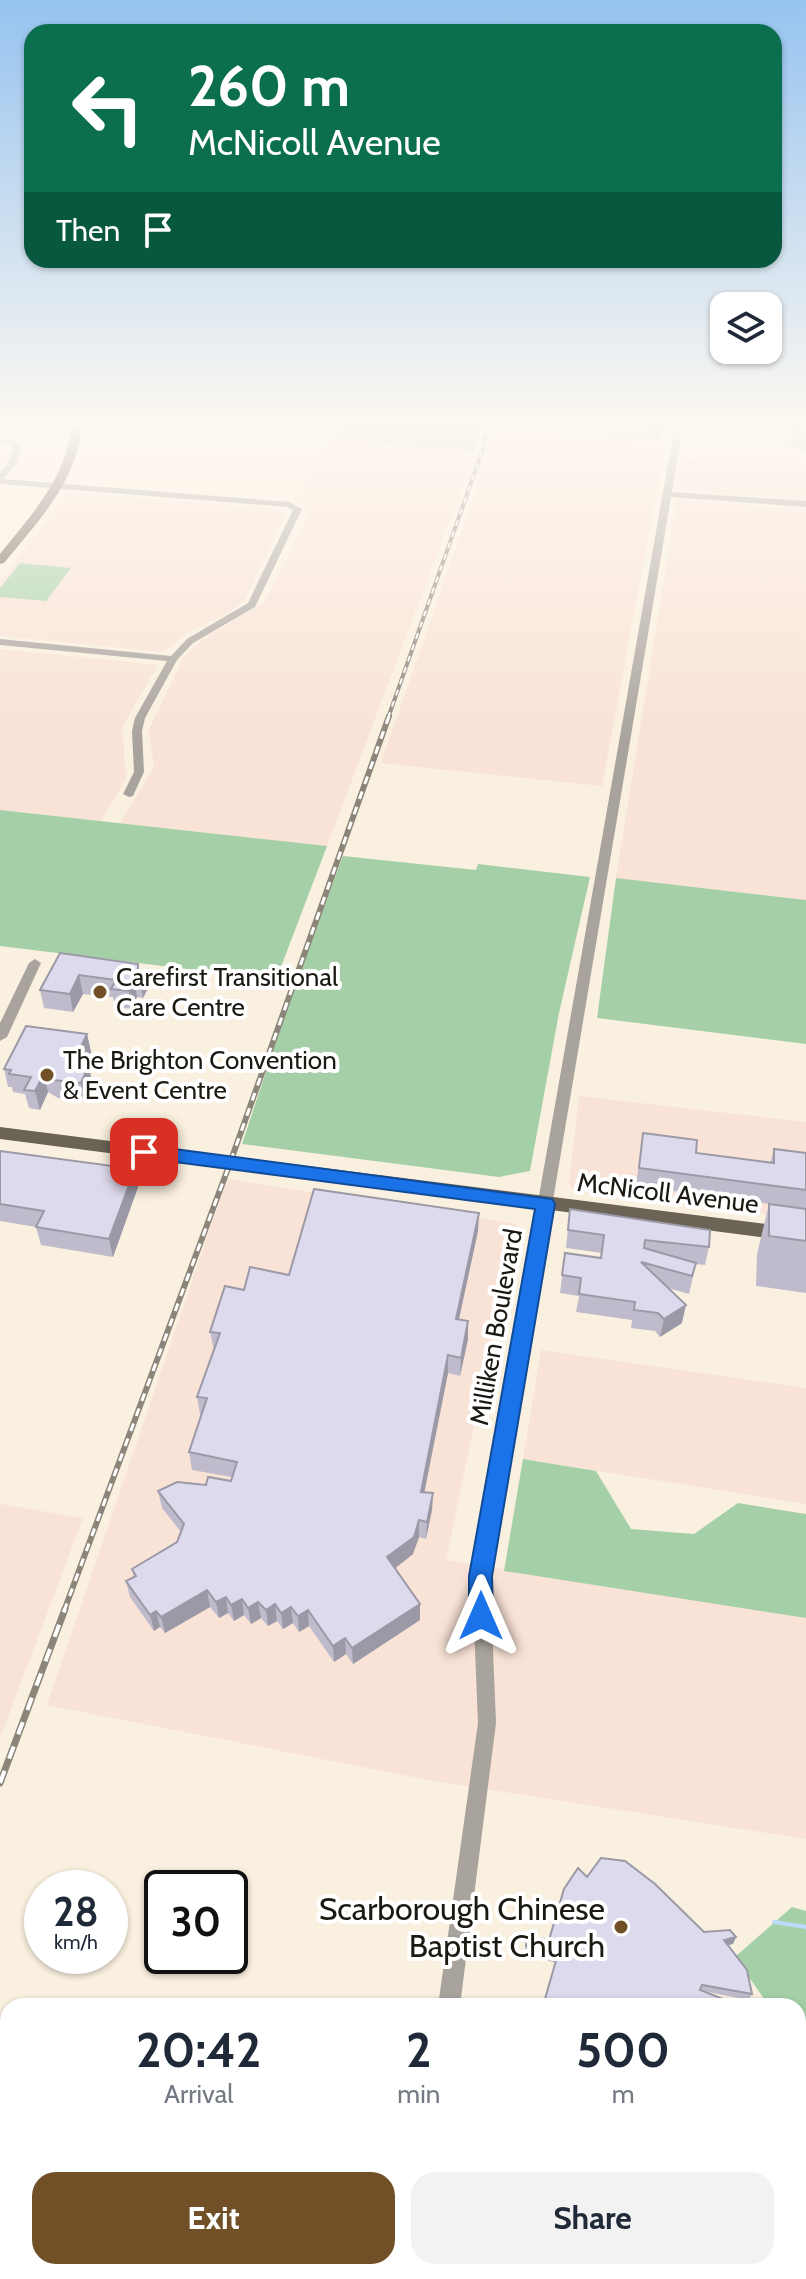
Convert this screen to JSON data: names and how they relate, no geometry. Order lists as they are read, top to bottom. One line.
{"streets":{"main road":["McNicoll Avenue"],"street":["Milliken Boulevard"]},"crossings":[["McNicoll Avenue","Milliken Boulevard"]],"places":["Carefirst Transitional Care Centre","The Brighton Convention & Event Centre","Scarborough Chinese Baptist Church"],"page":{"turn":["260 m","McNicoll Avenue"],"then":"Then","speed":"28 km/h","limit":"30","eta":["20:42","Arrival","2","min","500","m"],"buttons":["Exit","Share"]}}
